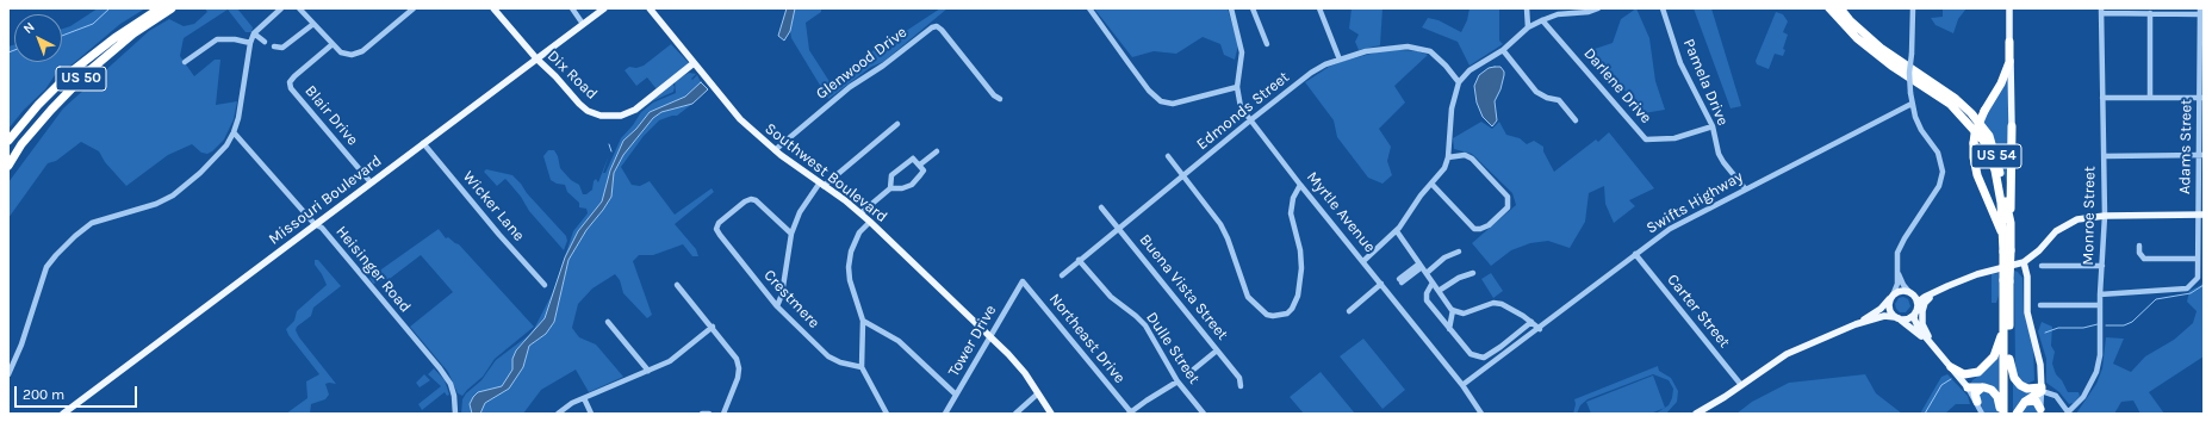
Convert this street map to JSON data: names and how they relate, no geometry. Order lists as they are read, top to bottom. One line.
{"streets":{"highway":["US 50","US 54"],"main road":["Dix Road","Southwest Boulevard","Missouri Boulevard"],"street":["Glenwood Drive","Pamela Drive","Darlene Drive","Edmonds Street","Blair Drive","Adams Street","Swifts Highway","Wicker Lane","Myrtle Avenue","Monroe Street","Heisinger Road","Buena Vista Street","Crestmere","Carter Street","Northeast Drive","Tower Drive","Dulle Street"]},"crossings":[["Glenwood Drive","Southwest Boulevard"],["Dix Road","Southwest Boulevard"],["Dix Road","Missouri Boulevard"],["Pamela Drive","Darlene Drive"],["Pamela Drive","Swifts Highway"],["Edmonds Street","Myrtle Avenue"],["Edmonds Street","Buena Vista Street"],["Edmonds Street","Dulle Street"],["Blair Drive","Missouri Boulevard"],["Adams Street","Monroe Street"],["Southwest Boulevard","Tower Drive"],["Missouri Boulevard","Wicker Lane"],["Missouri Boulevard","Heisinger Road"],["Swifts Highway","Myrtle Avenue"],["Swifts Highway","Carter Street"],["Northeast Drive","Tower Drive"]],"scale_bar":"200 m","north":"top left"}
